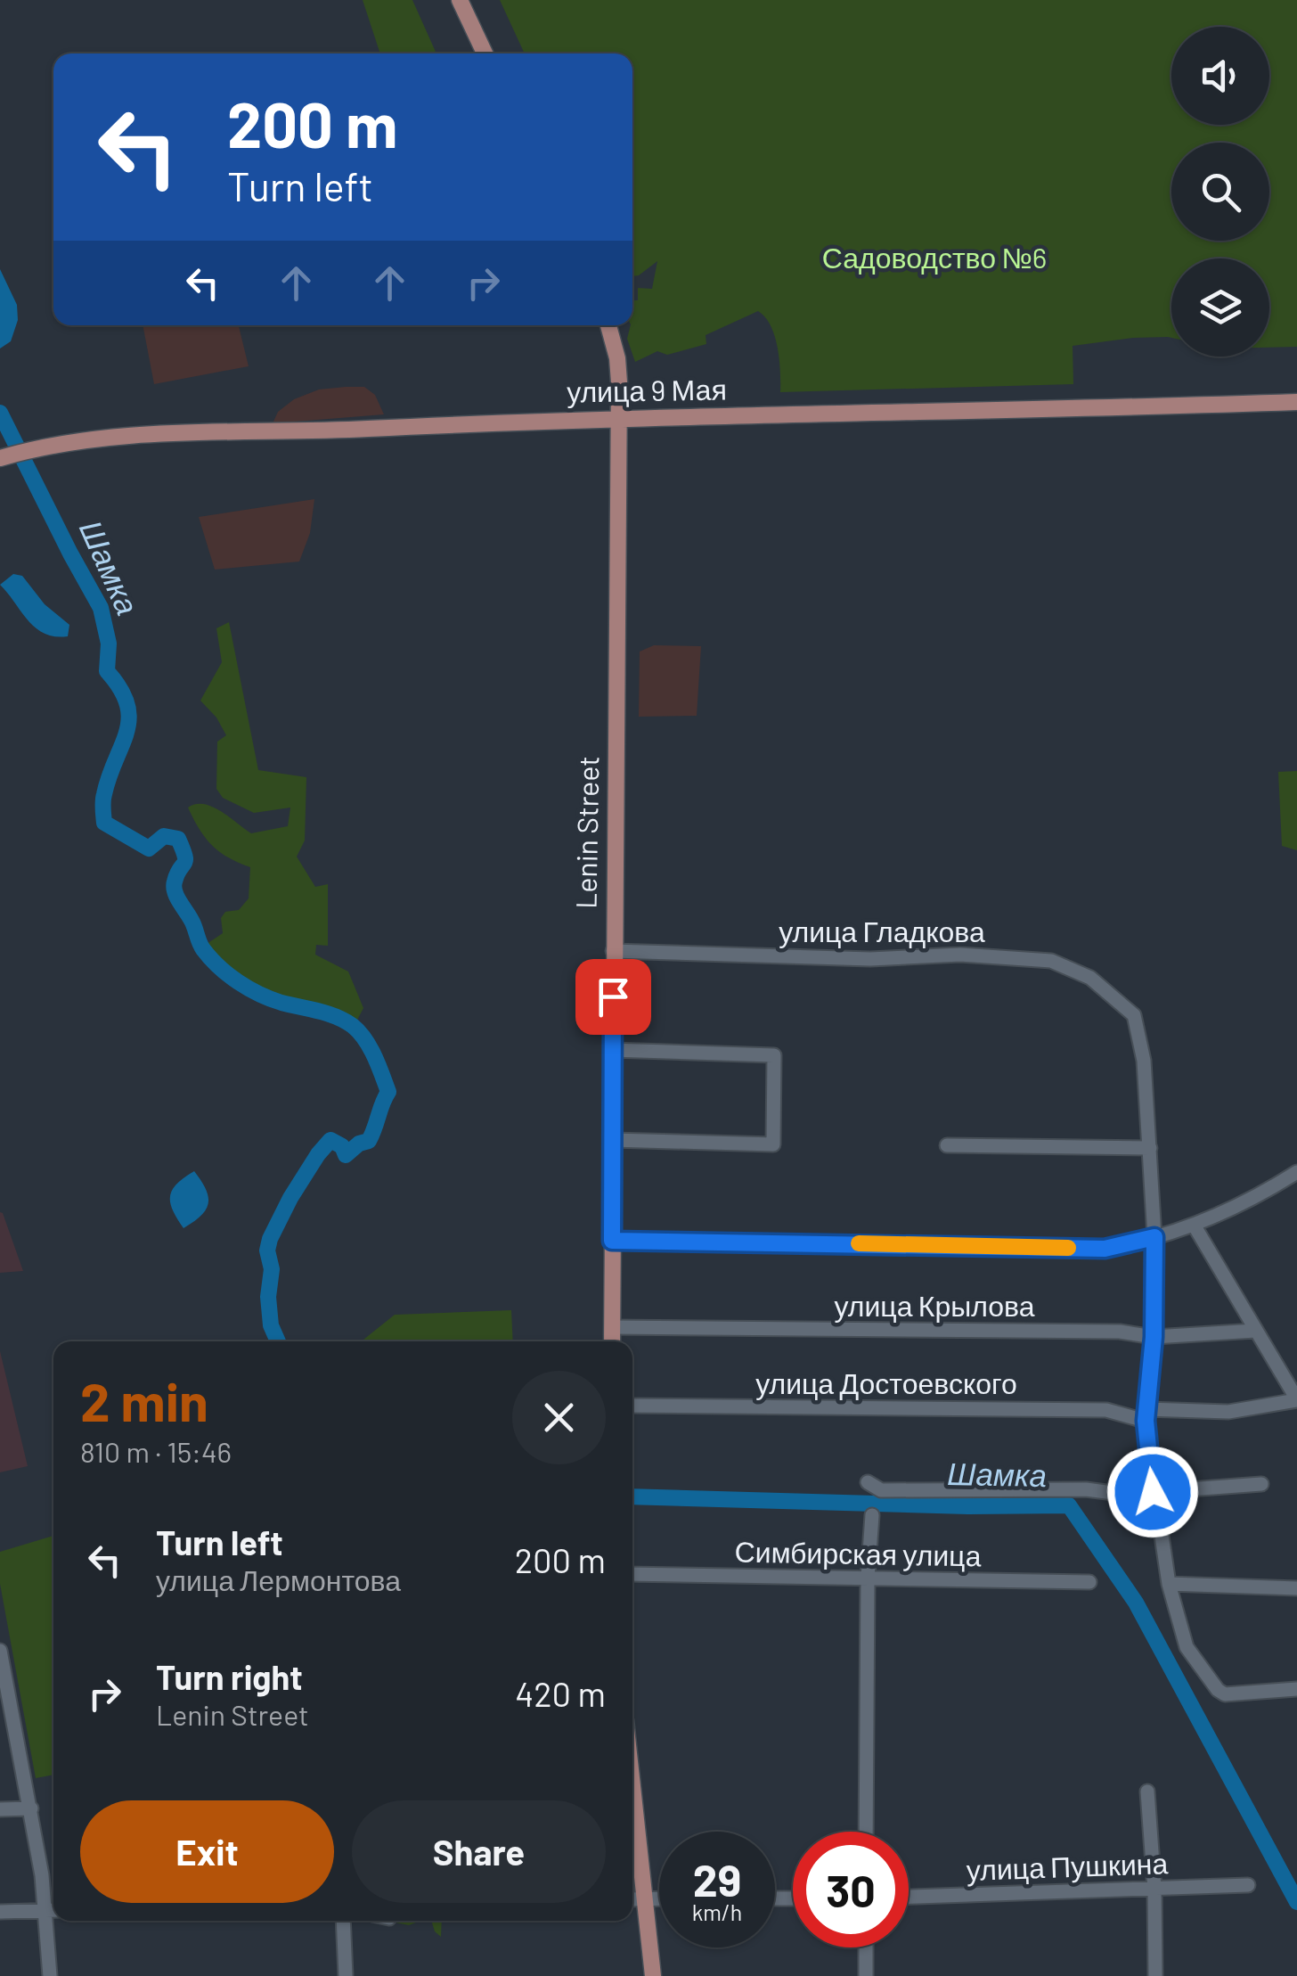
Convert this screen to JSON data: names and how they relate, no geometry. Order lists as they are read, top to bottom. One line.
{"streets":{"main road":["улица 9 Мая","Lenin Street"],"street":["улица Гладкова","улица Крылова","улица Достоевского","Симбирская улица","улица Пушкина"]},"crossings":[["улица 9 Мая","Lenin Street"],["Lenin Street","улица Гладкова"],["Lenin Street","улица Крылова"]],"water":["Шамка"],"parks":["Садоводство №6"],"page":{"turn":["200 m","Turn left"],"heading":["2 min","810 m · 15:46"],"list":[{"name":"Turn left","note":"улица Лермонтова","value":"200 m"},{"name":"Turn right","note":"Lenin Street","value":"420 m"}],"buttons":["Exit","Share"],"speed":"29 km/h","limit":"30"}}
